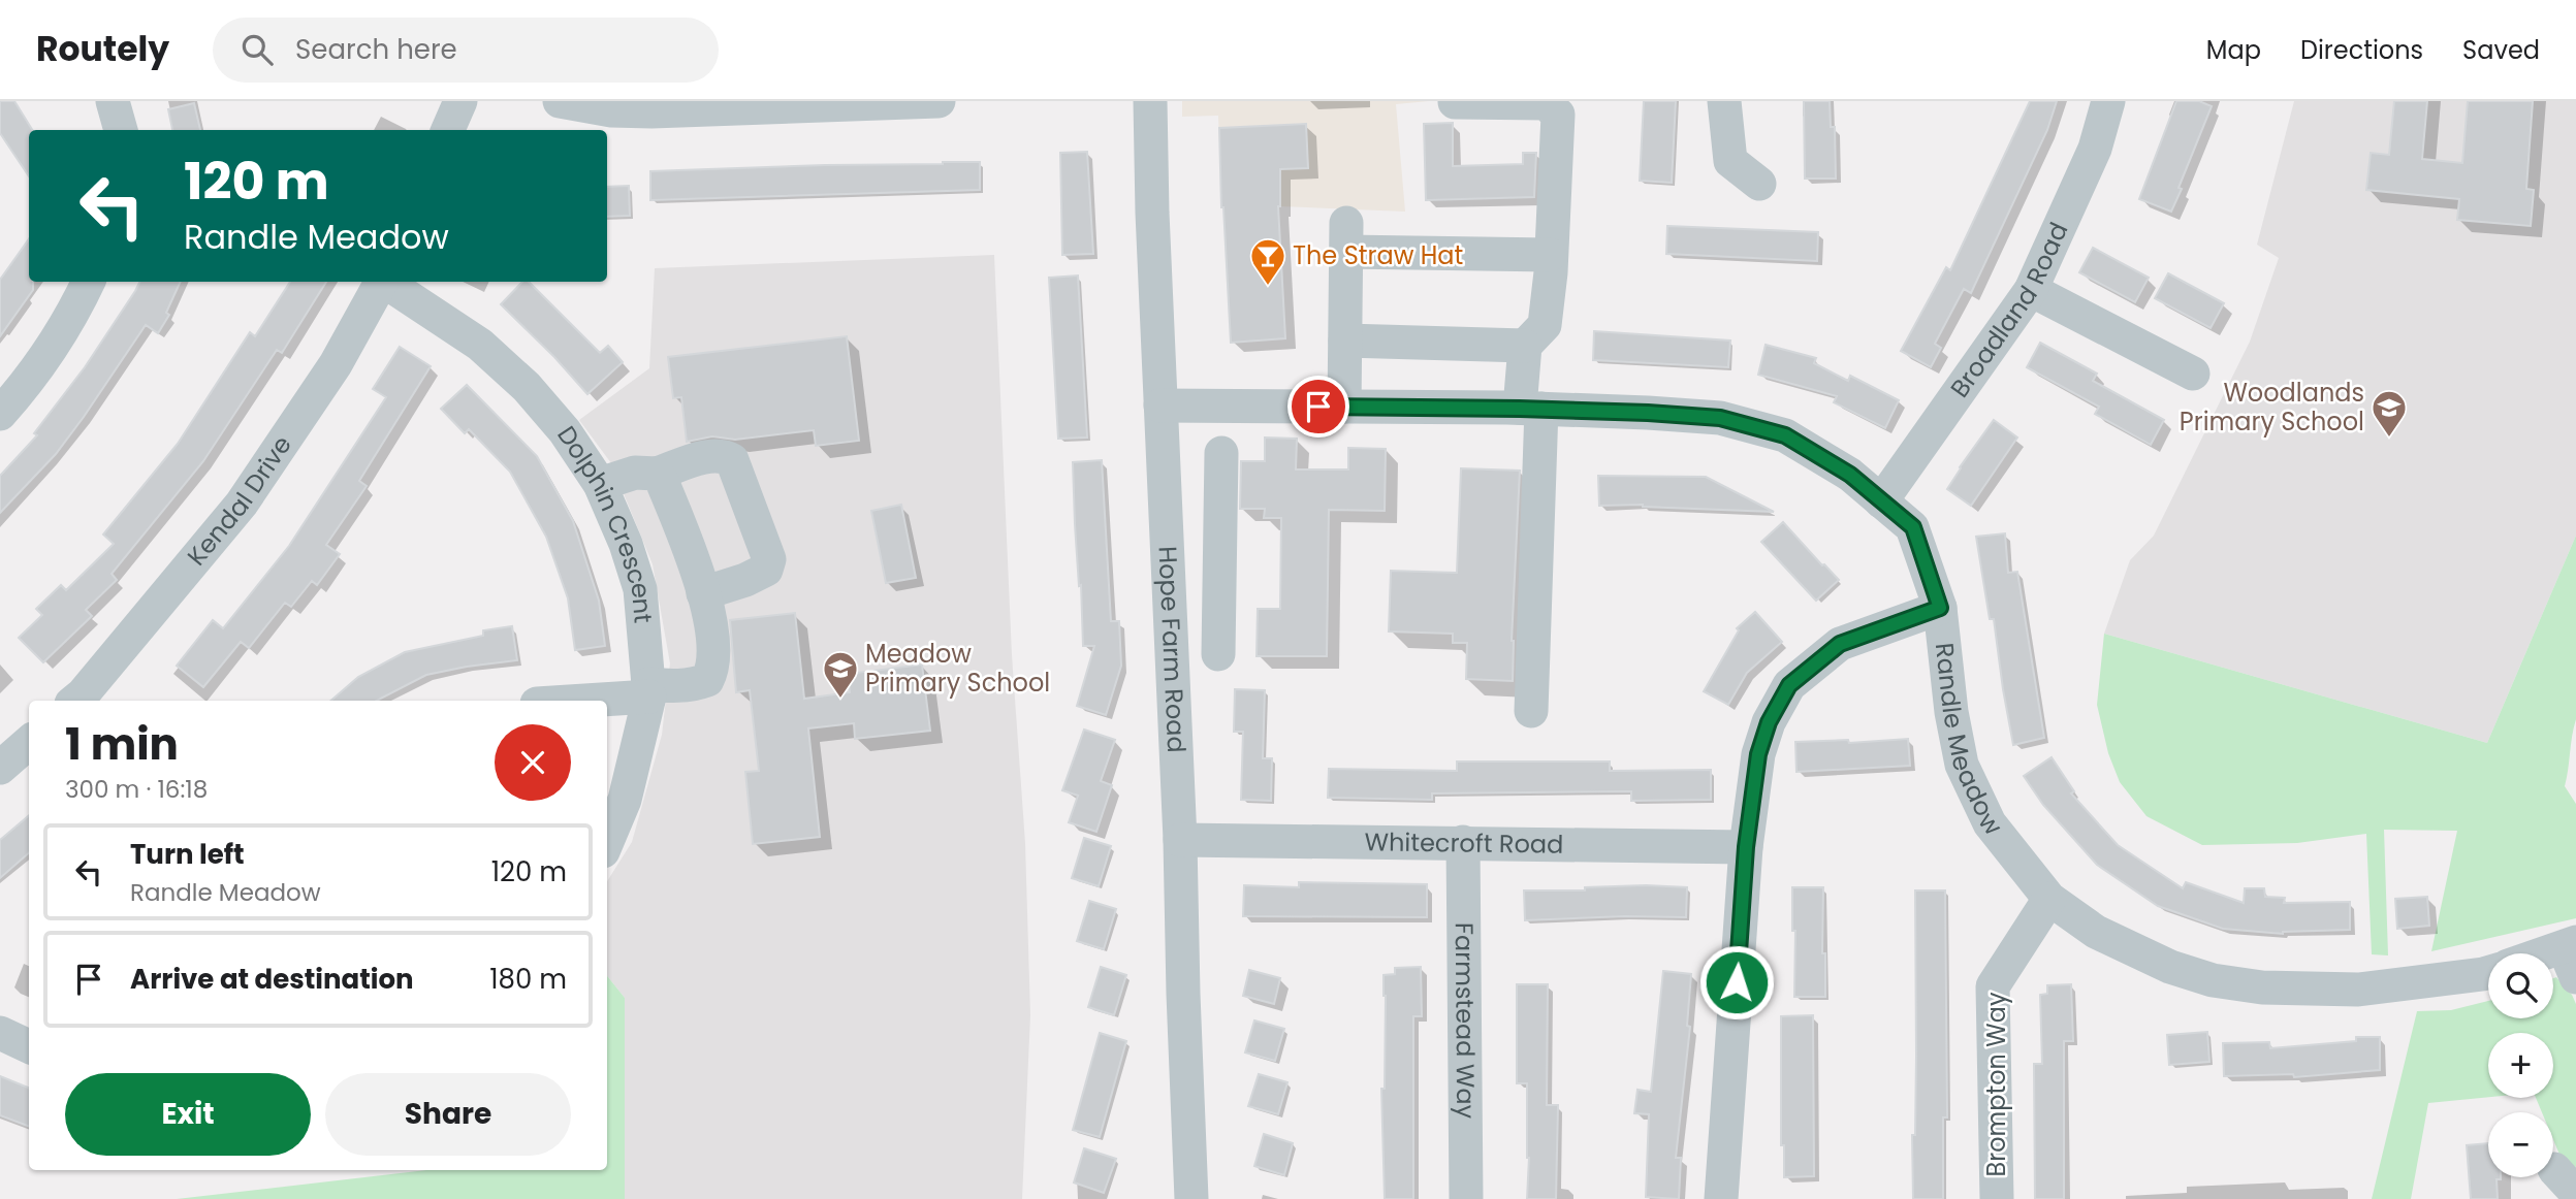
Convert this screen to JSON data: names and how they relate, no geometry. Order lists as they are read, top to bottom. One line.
{"streets":{"street":["Broadland Road","Kendal Drive","Dolphin Crescent","Hope Farm Road","Randle Meadow","Whitecroft Road","Farmstead Way","Brompton Way"]},"crossings":[["Broadland Road","Randle Meadow"],["Hope Farm Road","Randle Meadow"],["Hope Farm Road","Whitecroft Road"],["Randle Meadow","Brompton Way"],["Whitecroft Road","Farmstead Way"]],"places":{"bar":["The Straw Hat"],"school or university":["Woodlands Primary School","Meadow Primary School"]},"page":{"header":"Routely","search":"Search here","nav":["Map","Directions","Saved"],"turn":["120 m","Randle Meadow"],"heading":["1 min","300 m · 16:18"],"list":[{"name":"Turn left","note":"Randle Meadow","value":"120 m"},{"name":"Arrive at destination","value":"180 m"}],"map_buttons":["+","−"],"buttons":["Exit","Share"]}}
